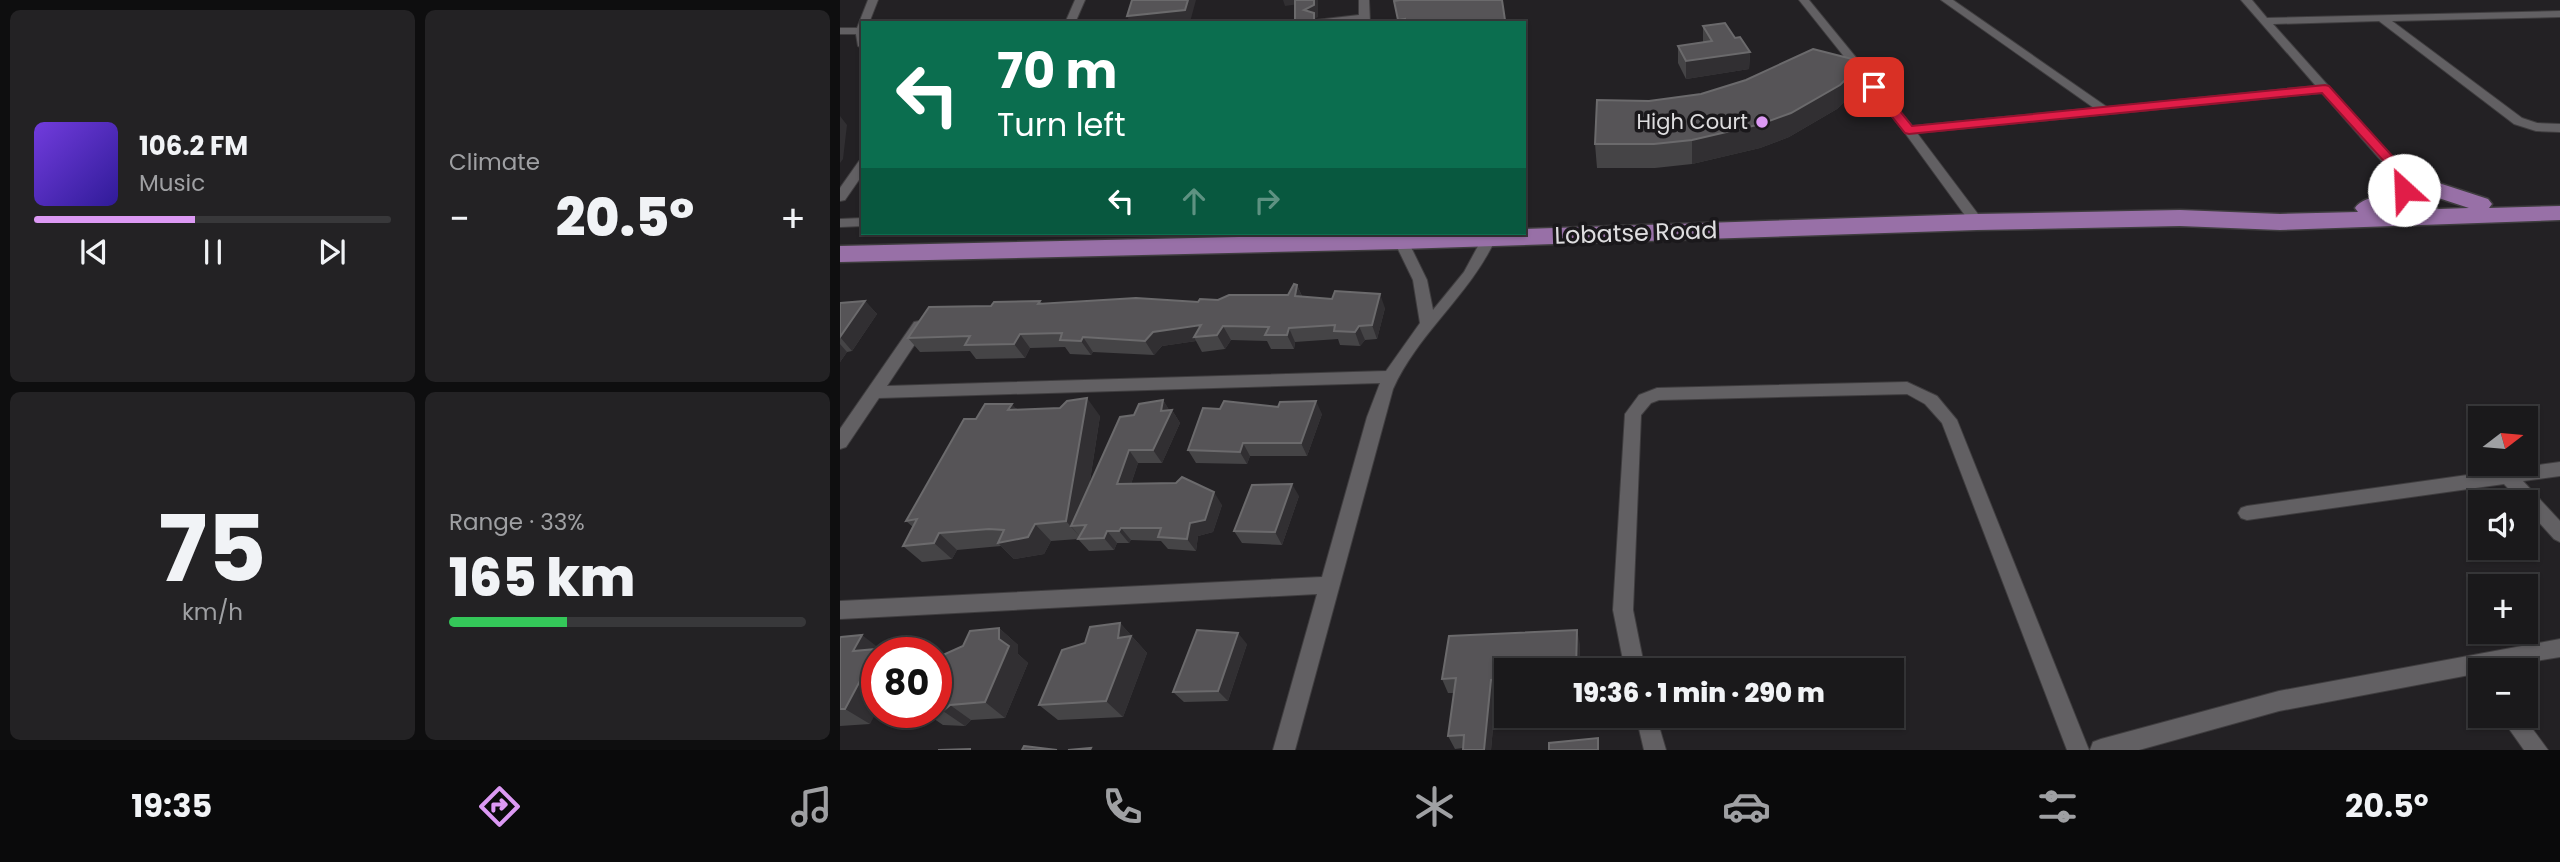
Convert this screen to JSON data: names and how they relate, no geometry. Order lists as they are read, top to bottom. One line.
{"streets":{"highway":["Lobatse Road"]},"places":["High Court"],"north":"right","page":{"tile":["Climate",["75","km/h"],["Range · 33%","165 km"]],"turn":["70 m","Turn left"],"song":["106.2 FM","Music"],"heat":["−","20.5°","+"],"map_buttons":["+","−"],"limit":"80","trip":"19:36 · 1 min · 290 m","tabs":["19:35","20.5°"]}}
